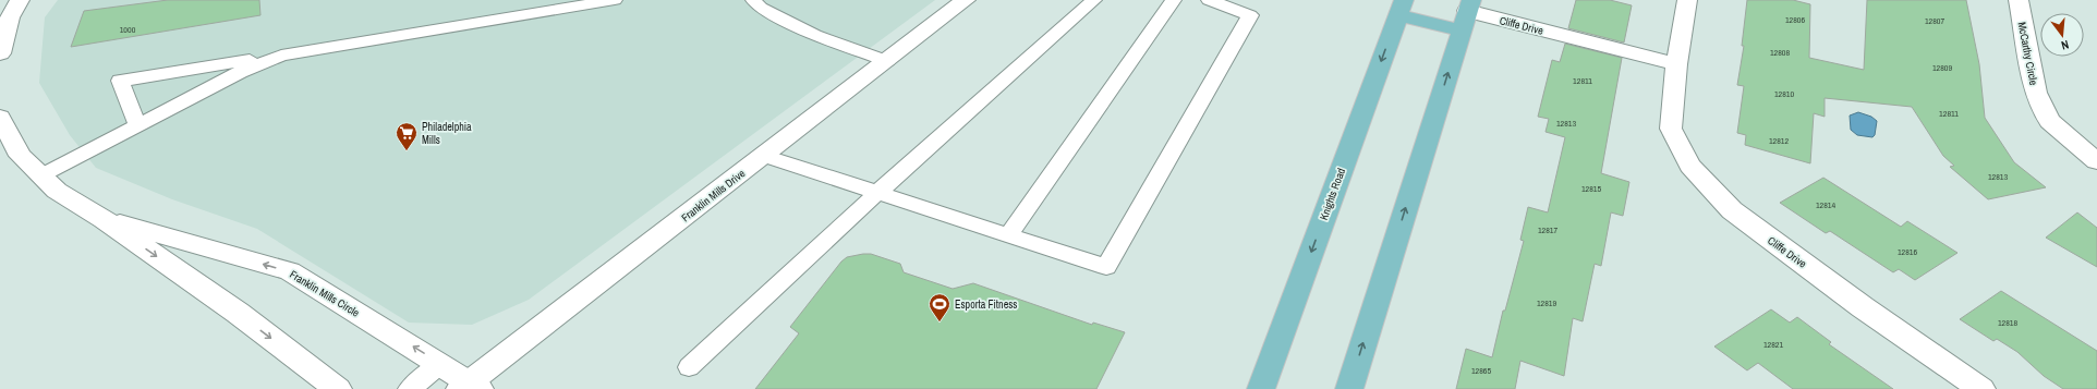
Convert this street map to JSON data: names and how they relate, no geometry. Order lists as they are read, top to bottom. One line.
{"streets":{"main road":["Knights Road"],"street":["Cliffe Drive","McCarthy Circle","Franklin Mills Drive","Franklin Mills Circle"]},"crossings":[["Franklin Mills Drive","Franklin Mills Circle"]],"places":{"supermarket":["Philadelphia Mills"],"sports":["Esporta Fitness"]},"house_numbers":["12806","12807","1000","12808","12809","12811","12810","12811","12813","12812","12813","12815","12814","12817","12816","12819","12818","12821","12865"],"north":"bottom"}
